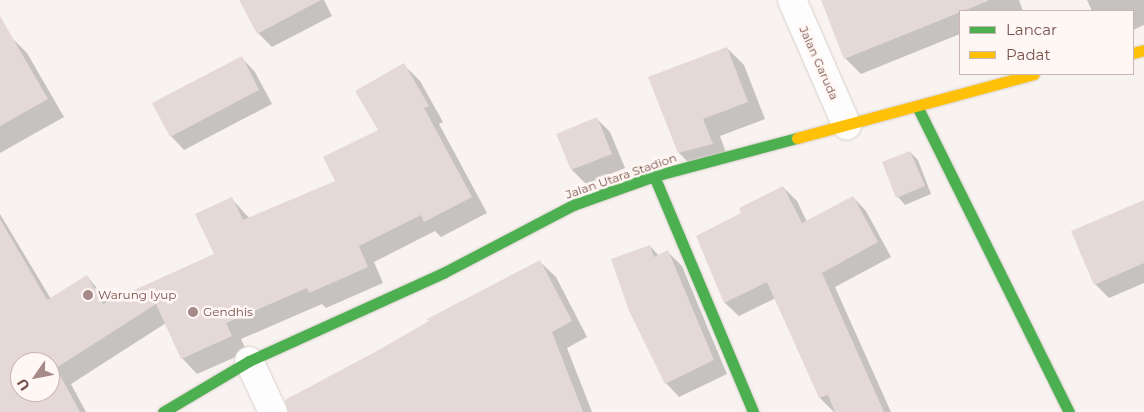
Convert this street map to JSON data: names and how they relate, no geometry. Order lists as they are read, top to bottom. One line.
{"streets":{"street":["Jalan Garuda","Jalan Utara Stadion"]},"crossings":[["Jalan Garuda","Jalan Utara Stadion"]],"places":["Warung Iyup","Gendhis"],"legend":["Lancar","Padat"],"north":"bottom left"}
